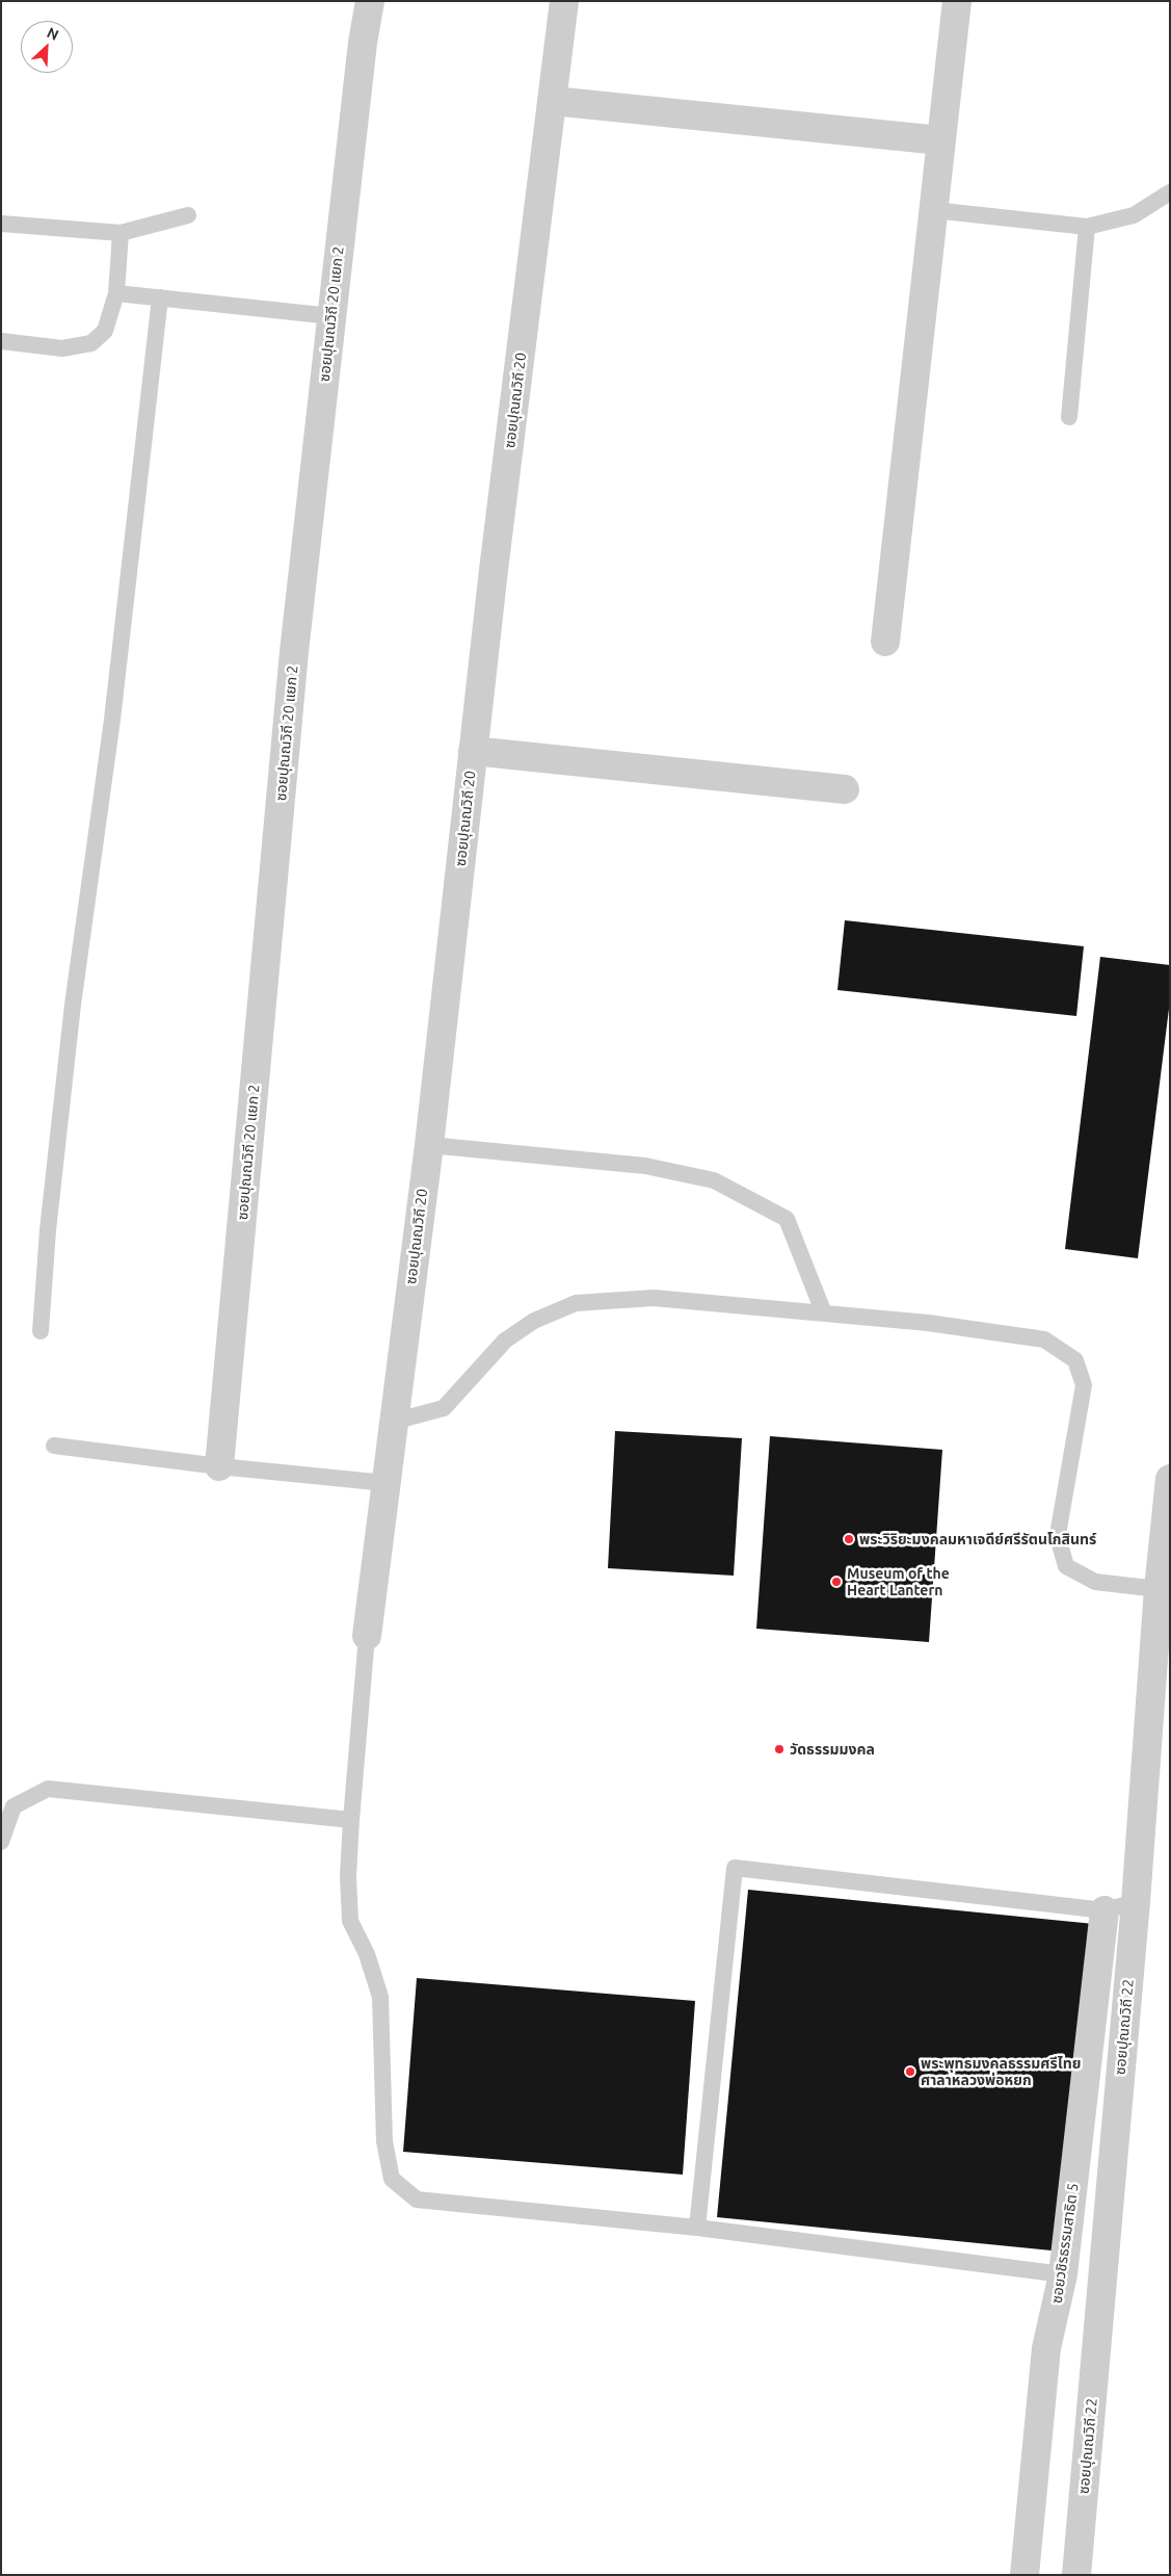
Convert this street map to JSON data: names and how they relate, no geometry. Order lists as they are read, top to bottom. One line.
{"streets":{"street":["ซอยปุณณวิถี 20 แยก 2","ซอยปุณณวิถี 20","ซอยปุณณวิถี 22","ซอยวชิรธรรมสาธิต 5"]},"places":["พระวิริยะมงคลมหาเจดีย์ศรีรัตนโกสินทร์","Museum of the Heart Lantern","วัดธรรมมงคล","พระพุทธมงคลธรรมศรีไทย ศาลาหลวงพ่อหยก"],"north":"top right"}
